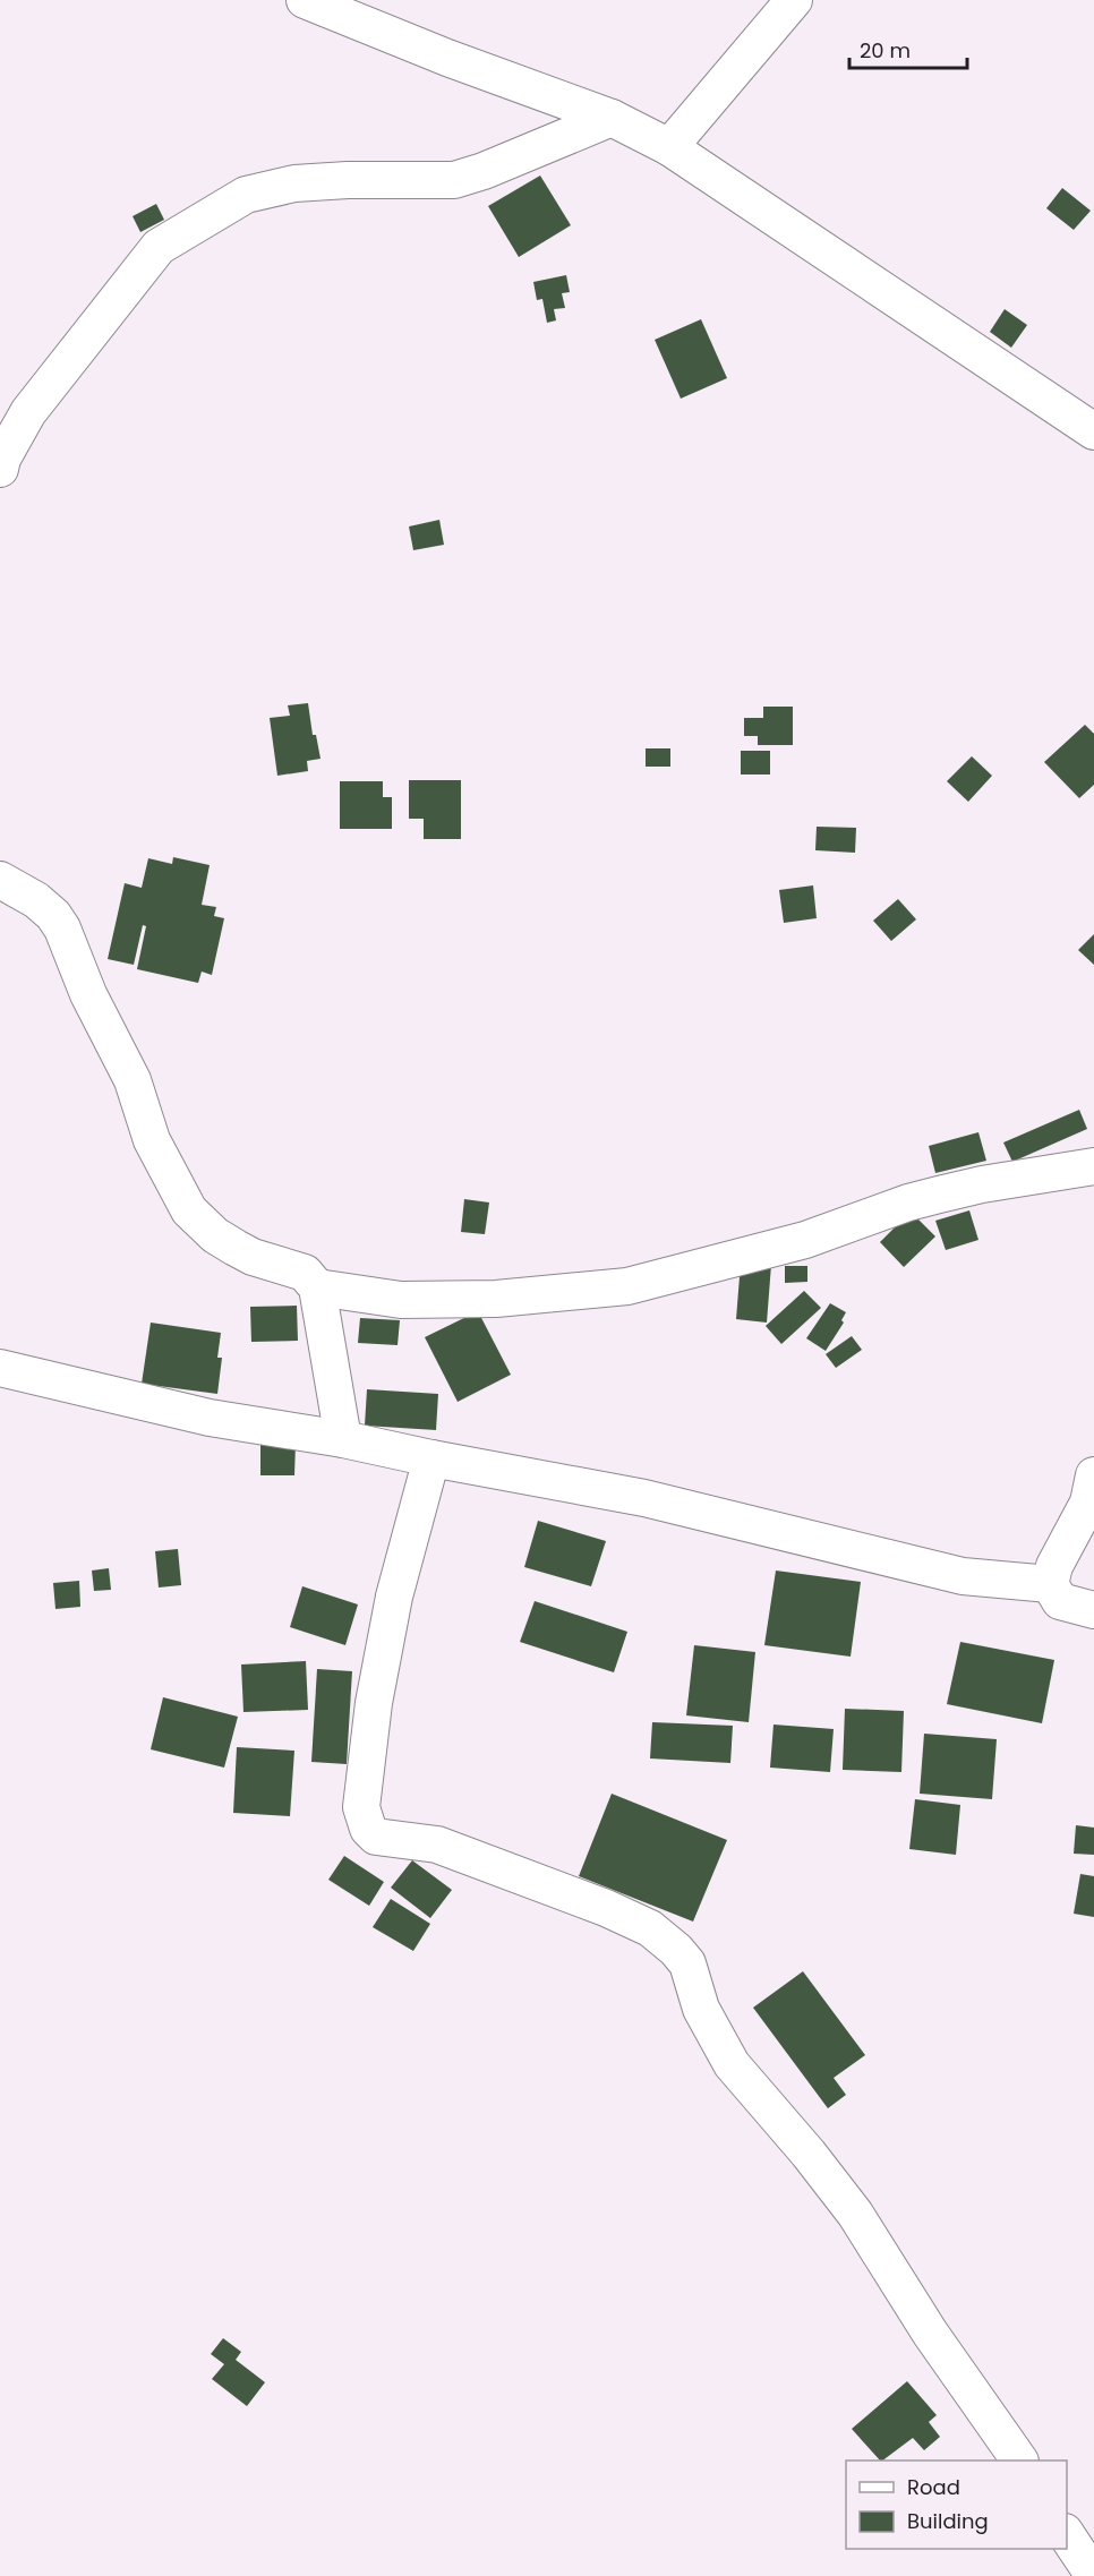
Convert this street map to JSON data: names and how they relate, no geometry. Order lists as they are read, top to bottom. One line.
{"legend":["Road","Building"],"scale_bar":"20 m"}
